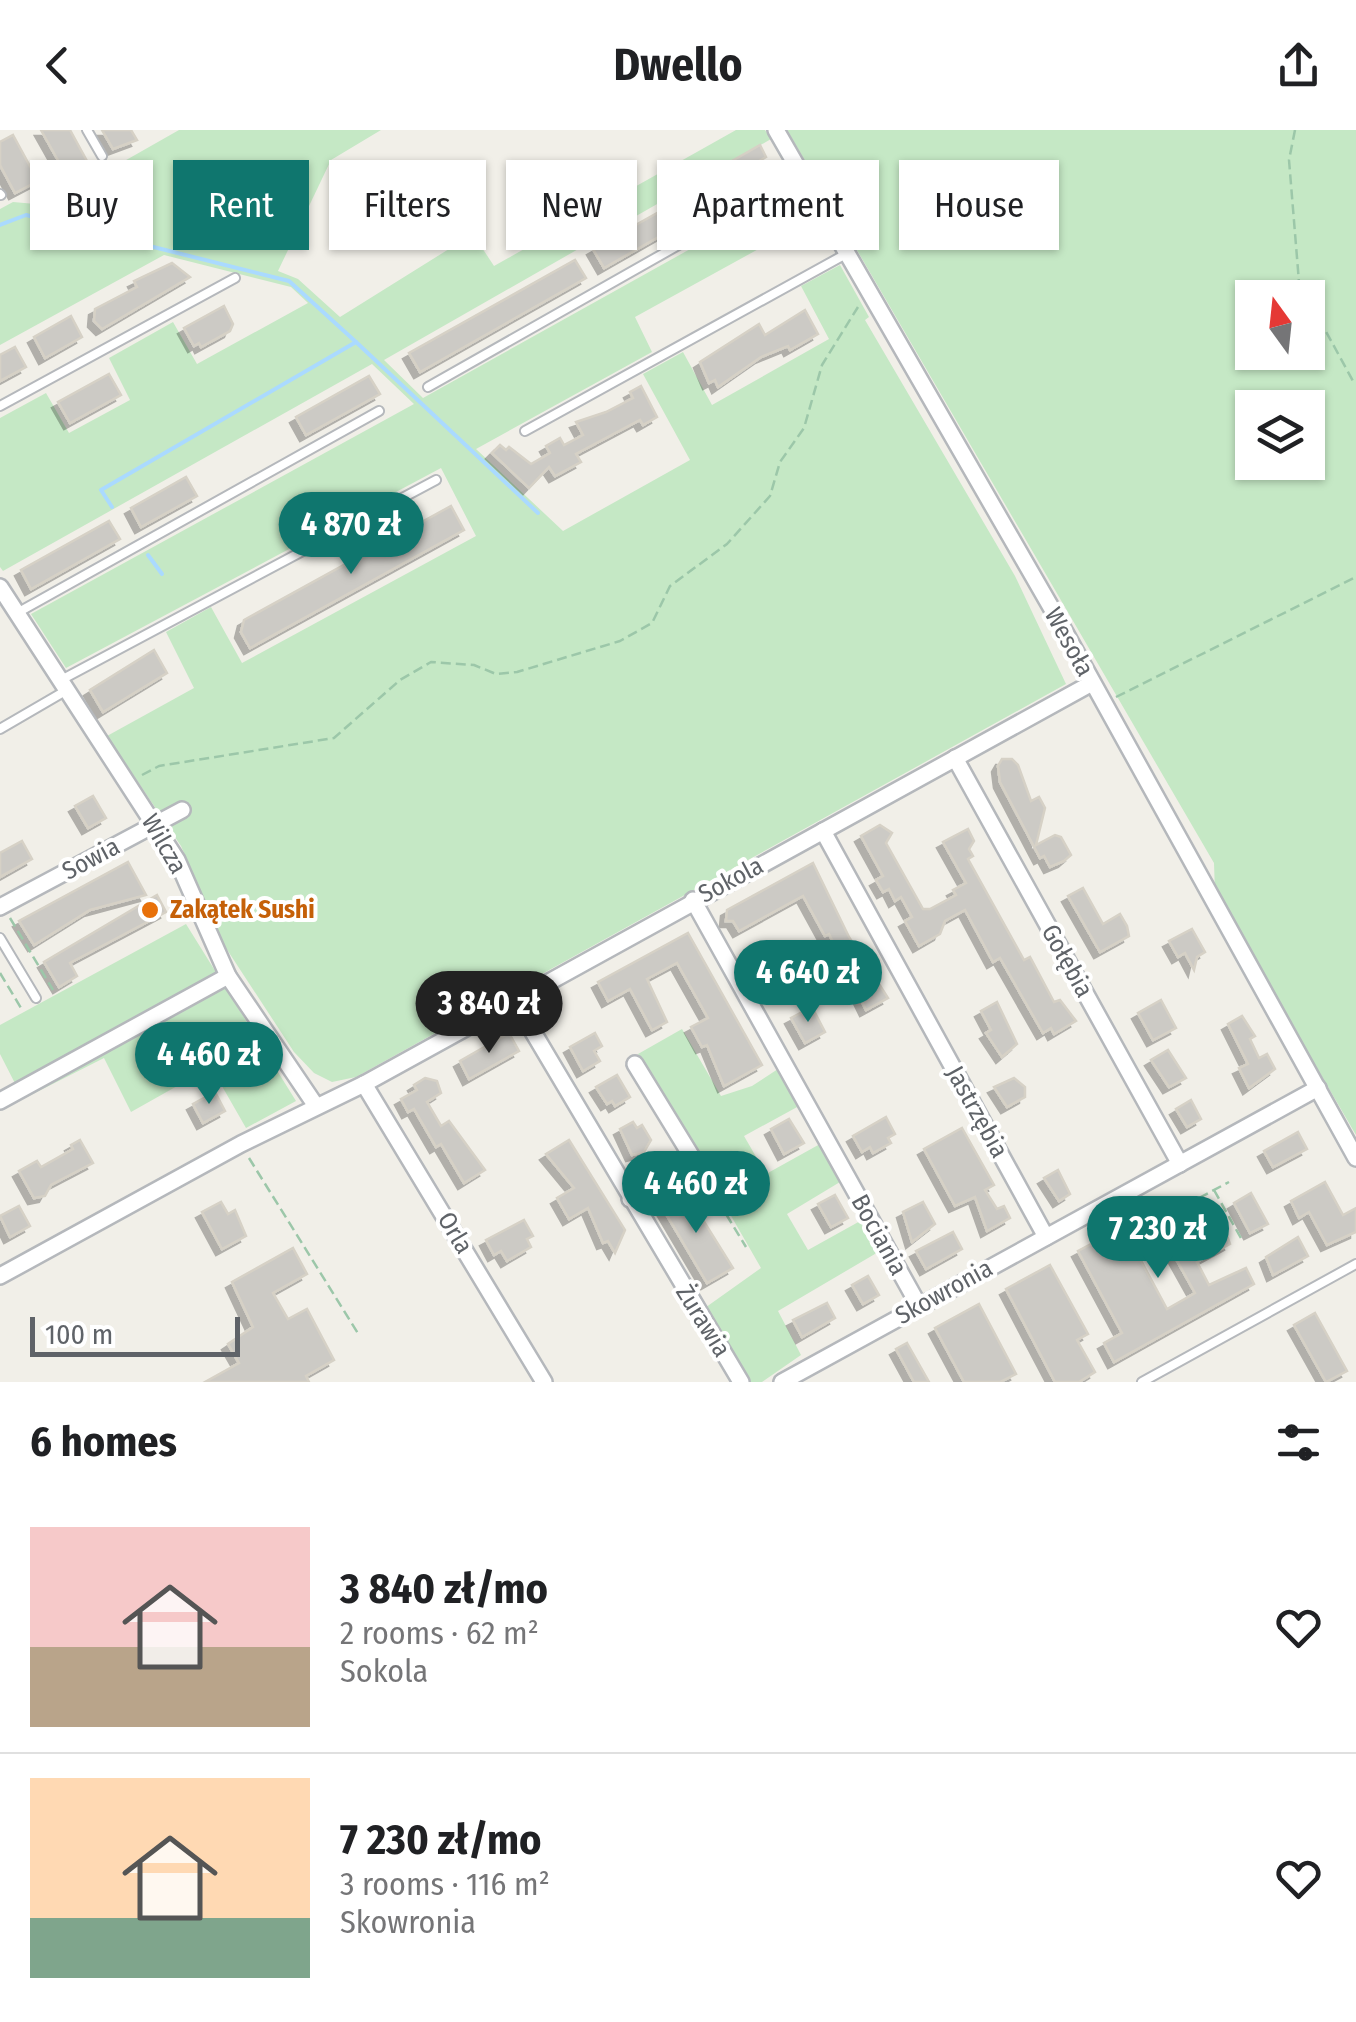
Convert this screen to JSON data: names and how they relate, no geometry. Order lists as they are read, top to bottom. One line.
{"streets":{"street":["Wesoła","Wilcza","Sowia","Sokola","Gołębia","Jastrzębia","Orla","Bociania","Skowronia","Żurawia"]},"crossings":[["Wesoła","Sokola"],["Wesoła","Skowronia"],["Wilcza","Sowia"],["Wilcza","Sokola"],["Sokola","Gołębia"],["Sokola","Jastrzębia"],["Sokola","Orla"],["Sokola","Bociania"],["Sokola","Żurawia"],["Gołębia","Skowronia"],["Jastrzębia","Skowronia"],["Bociania","Skowronia"]],"places":["Zakątek Sushi"],"scale_bar":"100 m","north":"top","page":{"header":"Dwello","chip":["Buy","Rent","Filters","New","Apartment","House"],"price":["4 870 zł","4 640 zł","3 840 zł","4 460 zł","4 460 zł","7 230 zł"],"scale":"100 m","heading":"6 homes","list":[{"name":"3 840 zł/mo","note":"2 rooms · 62 m² · Sokola"},{"name":"7 230 zł/mo","note":"3 rooms · 116 m² · Skowronia"}]}}
